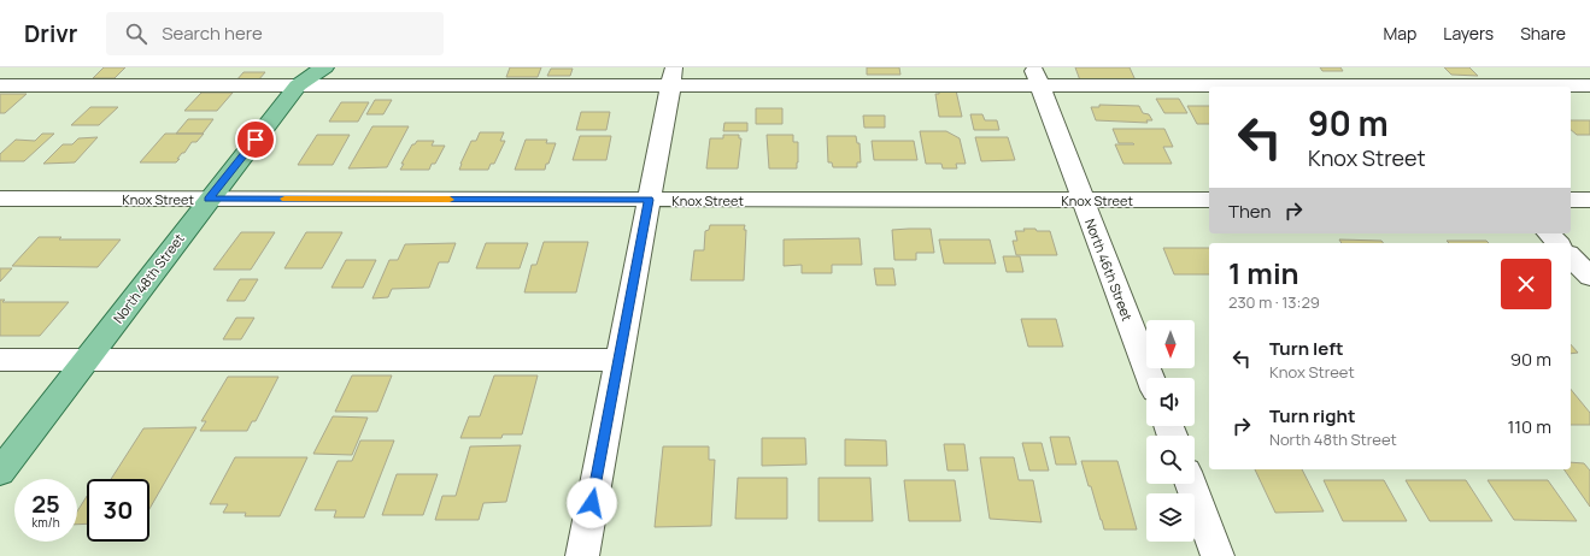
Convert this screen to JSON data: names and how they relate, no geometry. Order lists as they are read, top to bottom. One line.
{"streets":{"main road":["North 48th Street"],"street":["Knox Street","North 46th Street"]},"crossings":[["Knox Street","North 46th Street"],["Knox Street","North 48th Street"]],"north":"bottom","page":{"header":"Drivr","search":"Search here","nav":["Map","Layers","Share"],"turn":["90 m","Knox Street"],"then":"Then","heading":["1 min","230 m · 13:29"],"list":[{"name":"Turn left","note":"Knox Street","value":"90 m"},{"name":"Turn right","note":"North 48th Street","value":"110 m"}],"speed":"25 km/h","limit":"30"}}
